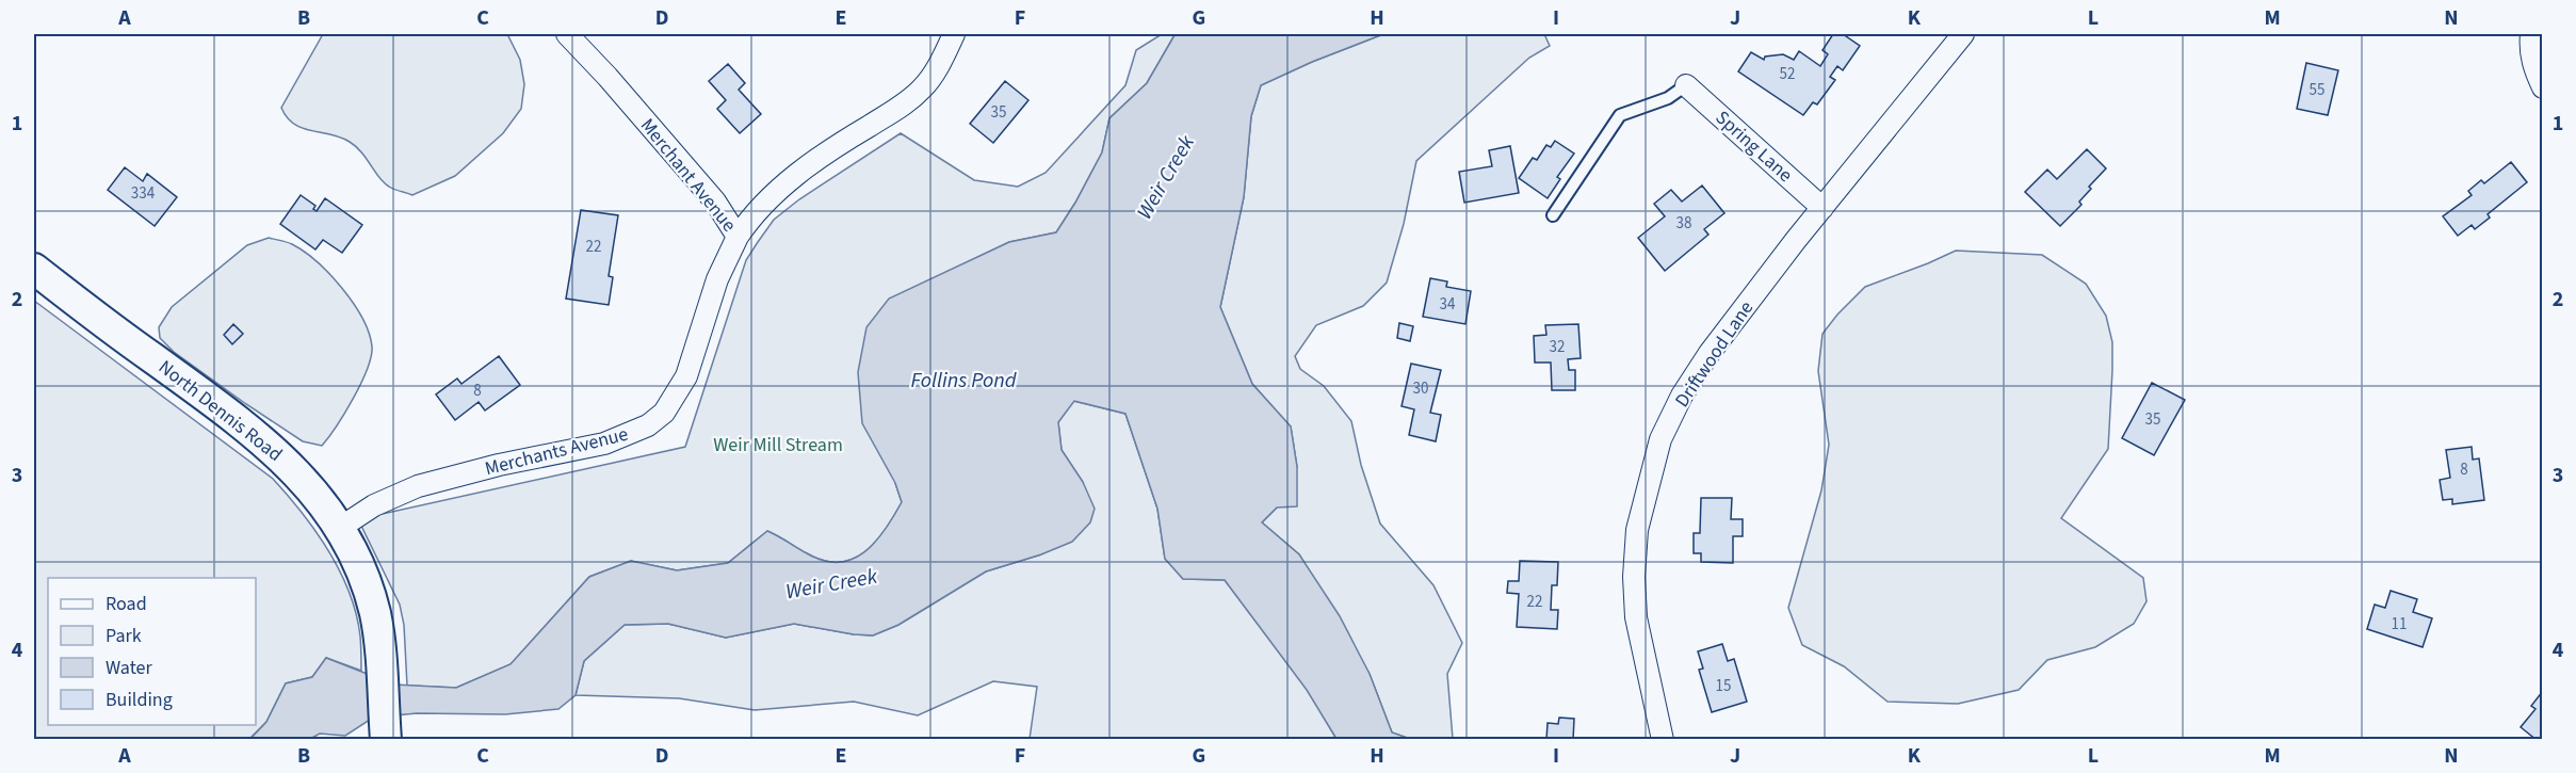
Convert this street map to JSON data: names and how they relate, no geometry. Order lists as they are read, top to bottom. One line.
{"streets":{"main road":["North Dennis Road"],"street":["Spring Lane","Merchant Avenue","Driftwood Lane","Merchants Avenue"]},"crossings":[["Spring Lane","Driftwood Lane"],["Merchant Avenue","Merchants Avenue"],["North Dennis Road","Merchants Avenue"]],"water":["Weir Creek","Follins Pond"],"parks":["Weir Mill Stream"],"house_numbers":["52","55","35","334","38","22","34","32","30","8","35","8","22","11","15"],"legend":["Road","Park","Water","Building"],"grid":{"columns":["A","B","C","D","E","F","G","H","I","J","K","L","M","N"],"rows":["1","2","3","4"]}}
